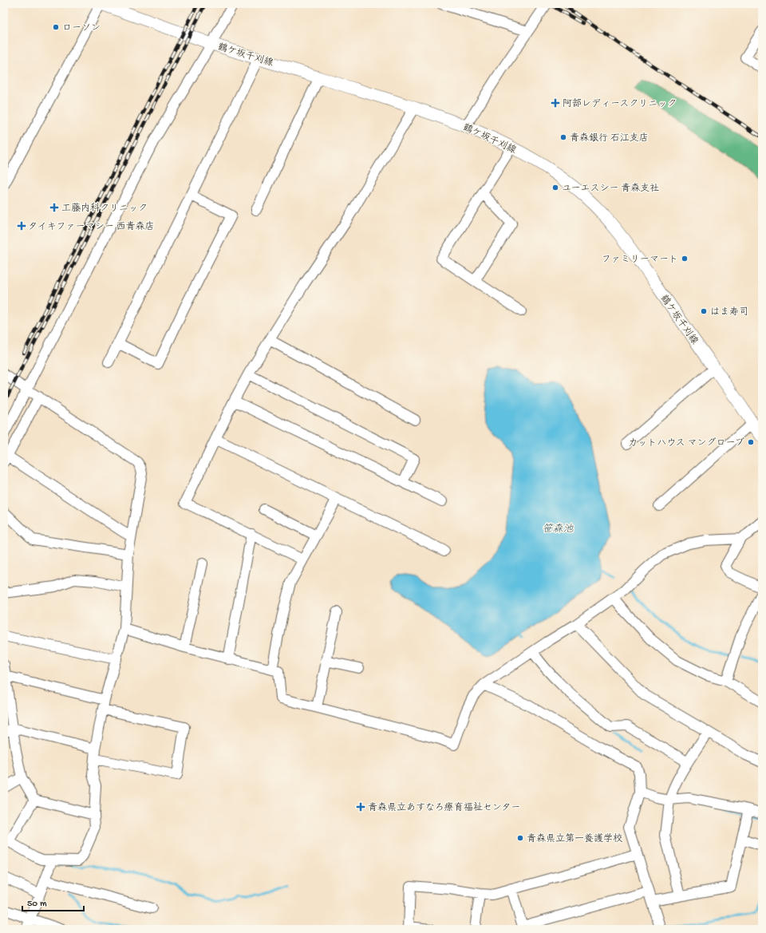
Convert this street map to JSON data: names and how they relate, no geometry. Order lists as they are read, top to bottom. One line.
{"streets":{"main road":["鶴ケ坂千刈線"]},"water":["笹森池"],"places":{"other":["ローソン","青森銀行 石江支店","ユーエスシー 青森支社","ファミリーマート","はま寿司","カットハウス マングローブ","青森県立第一養護学校"],"health":["阿部レディースクリニック","工藤内科クリニック","タイキファーマシー 西青森店","青森県立あすなろ療育福祉センター"]},"scale_bar":"50 m"}
